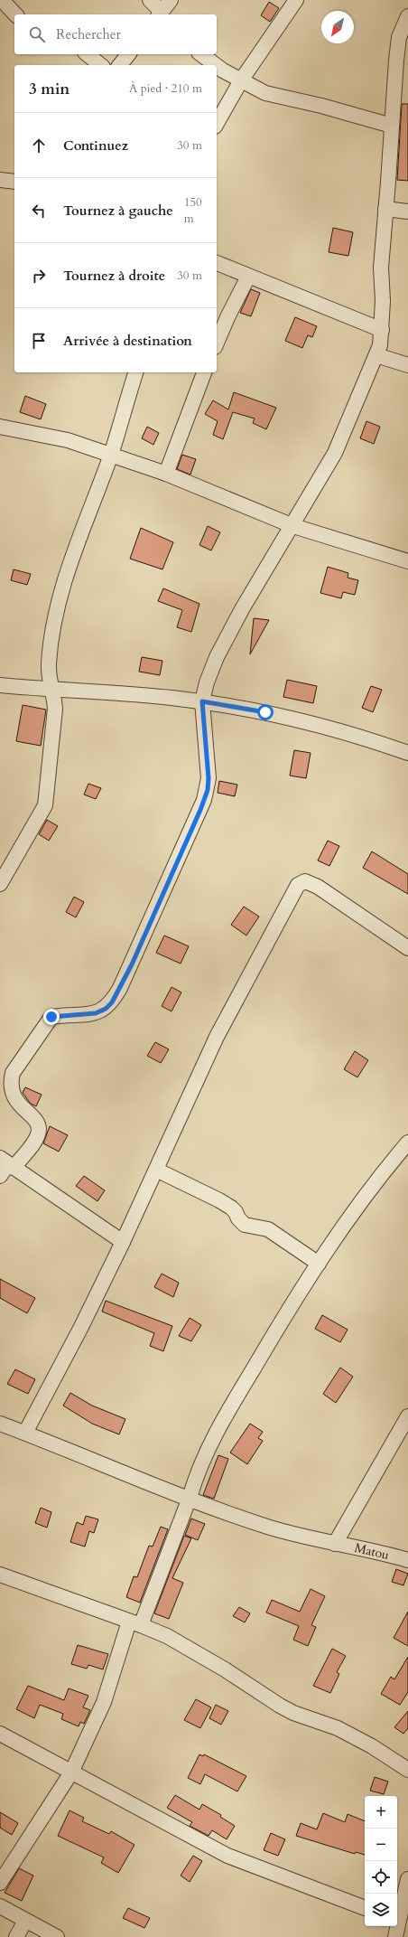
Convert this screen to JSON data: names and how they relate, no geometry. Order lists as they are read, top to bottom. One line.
{"streets":{"street":["Matou"]},"north":"bottom left","page":{"search":"Rechercher","heading":["3 min","À pied · 210 m"],"list":[["Continuez","30 m"],["Tournez à gauche","150 m"],["Tournez à droite","30 m"],"Arrivée à destination"],"map_buttons":["+","−"]}}
